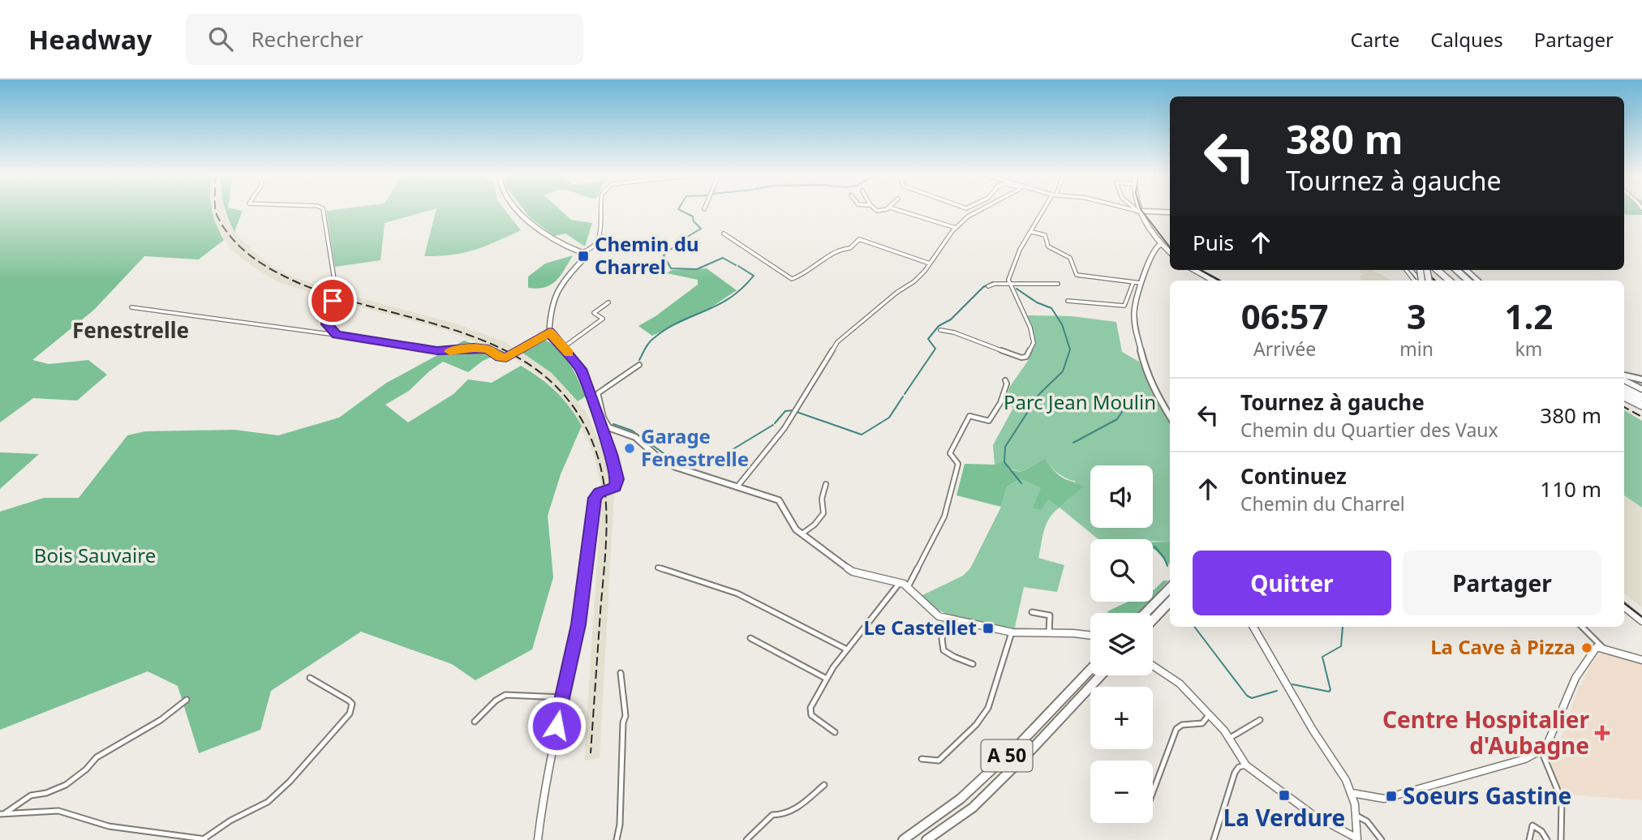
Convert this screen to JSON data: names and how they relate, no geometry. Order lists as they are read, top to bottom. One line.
{"streets":{"highway":["A 50"]},"districts":["Fenestrelle"],"parks":["Parc Jean Moulin","Bois Sauvaire"],"places":{"transit":["Chemin du Charrel","Le Castellet","La Verdure","Soeurs Gastine"],"other":["Garage Fenestrelle","La Cave à Pizza"],"health":["Centre Hospitalier d'Aubagne"]},"page":{"header":"Headway","search":"Rechercher","nav":["Carte","Calques","Partager"],"turn":["380 m","Tournez à gauche"],"then":"Puis","eta":["06:57","Arrivée","3","min","1.2","km"],"list":[{"name":"Tournez à gauche","note":"Chemin du Quartier des Vaux","value":"380 m"},{"name":"Continuez","note":"Chemin du Charrel","value":"110 m"}],"map_buttons":["+","−"],"buttons":["Quitter","Partager"]}}
